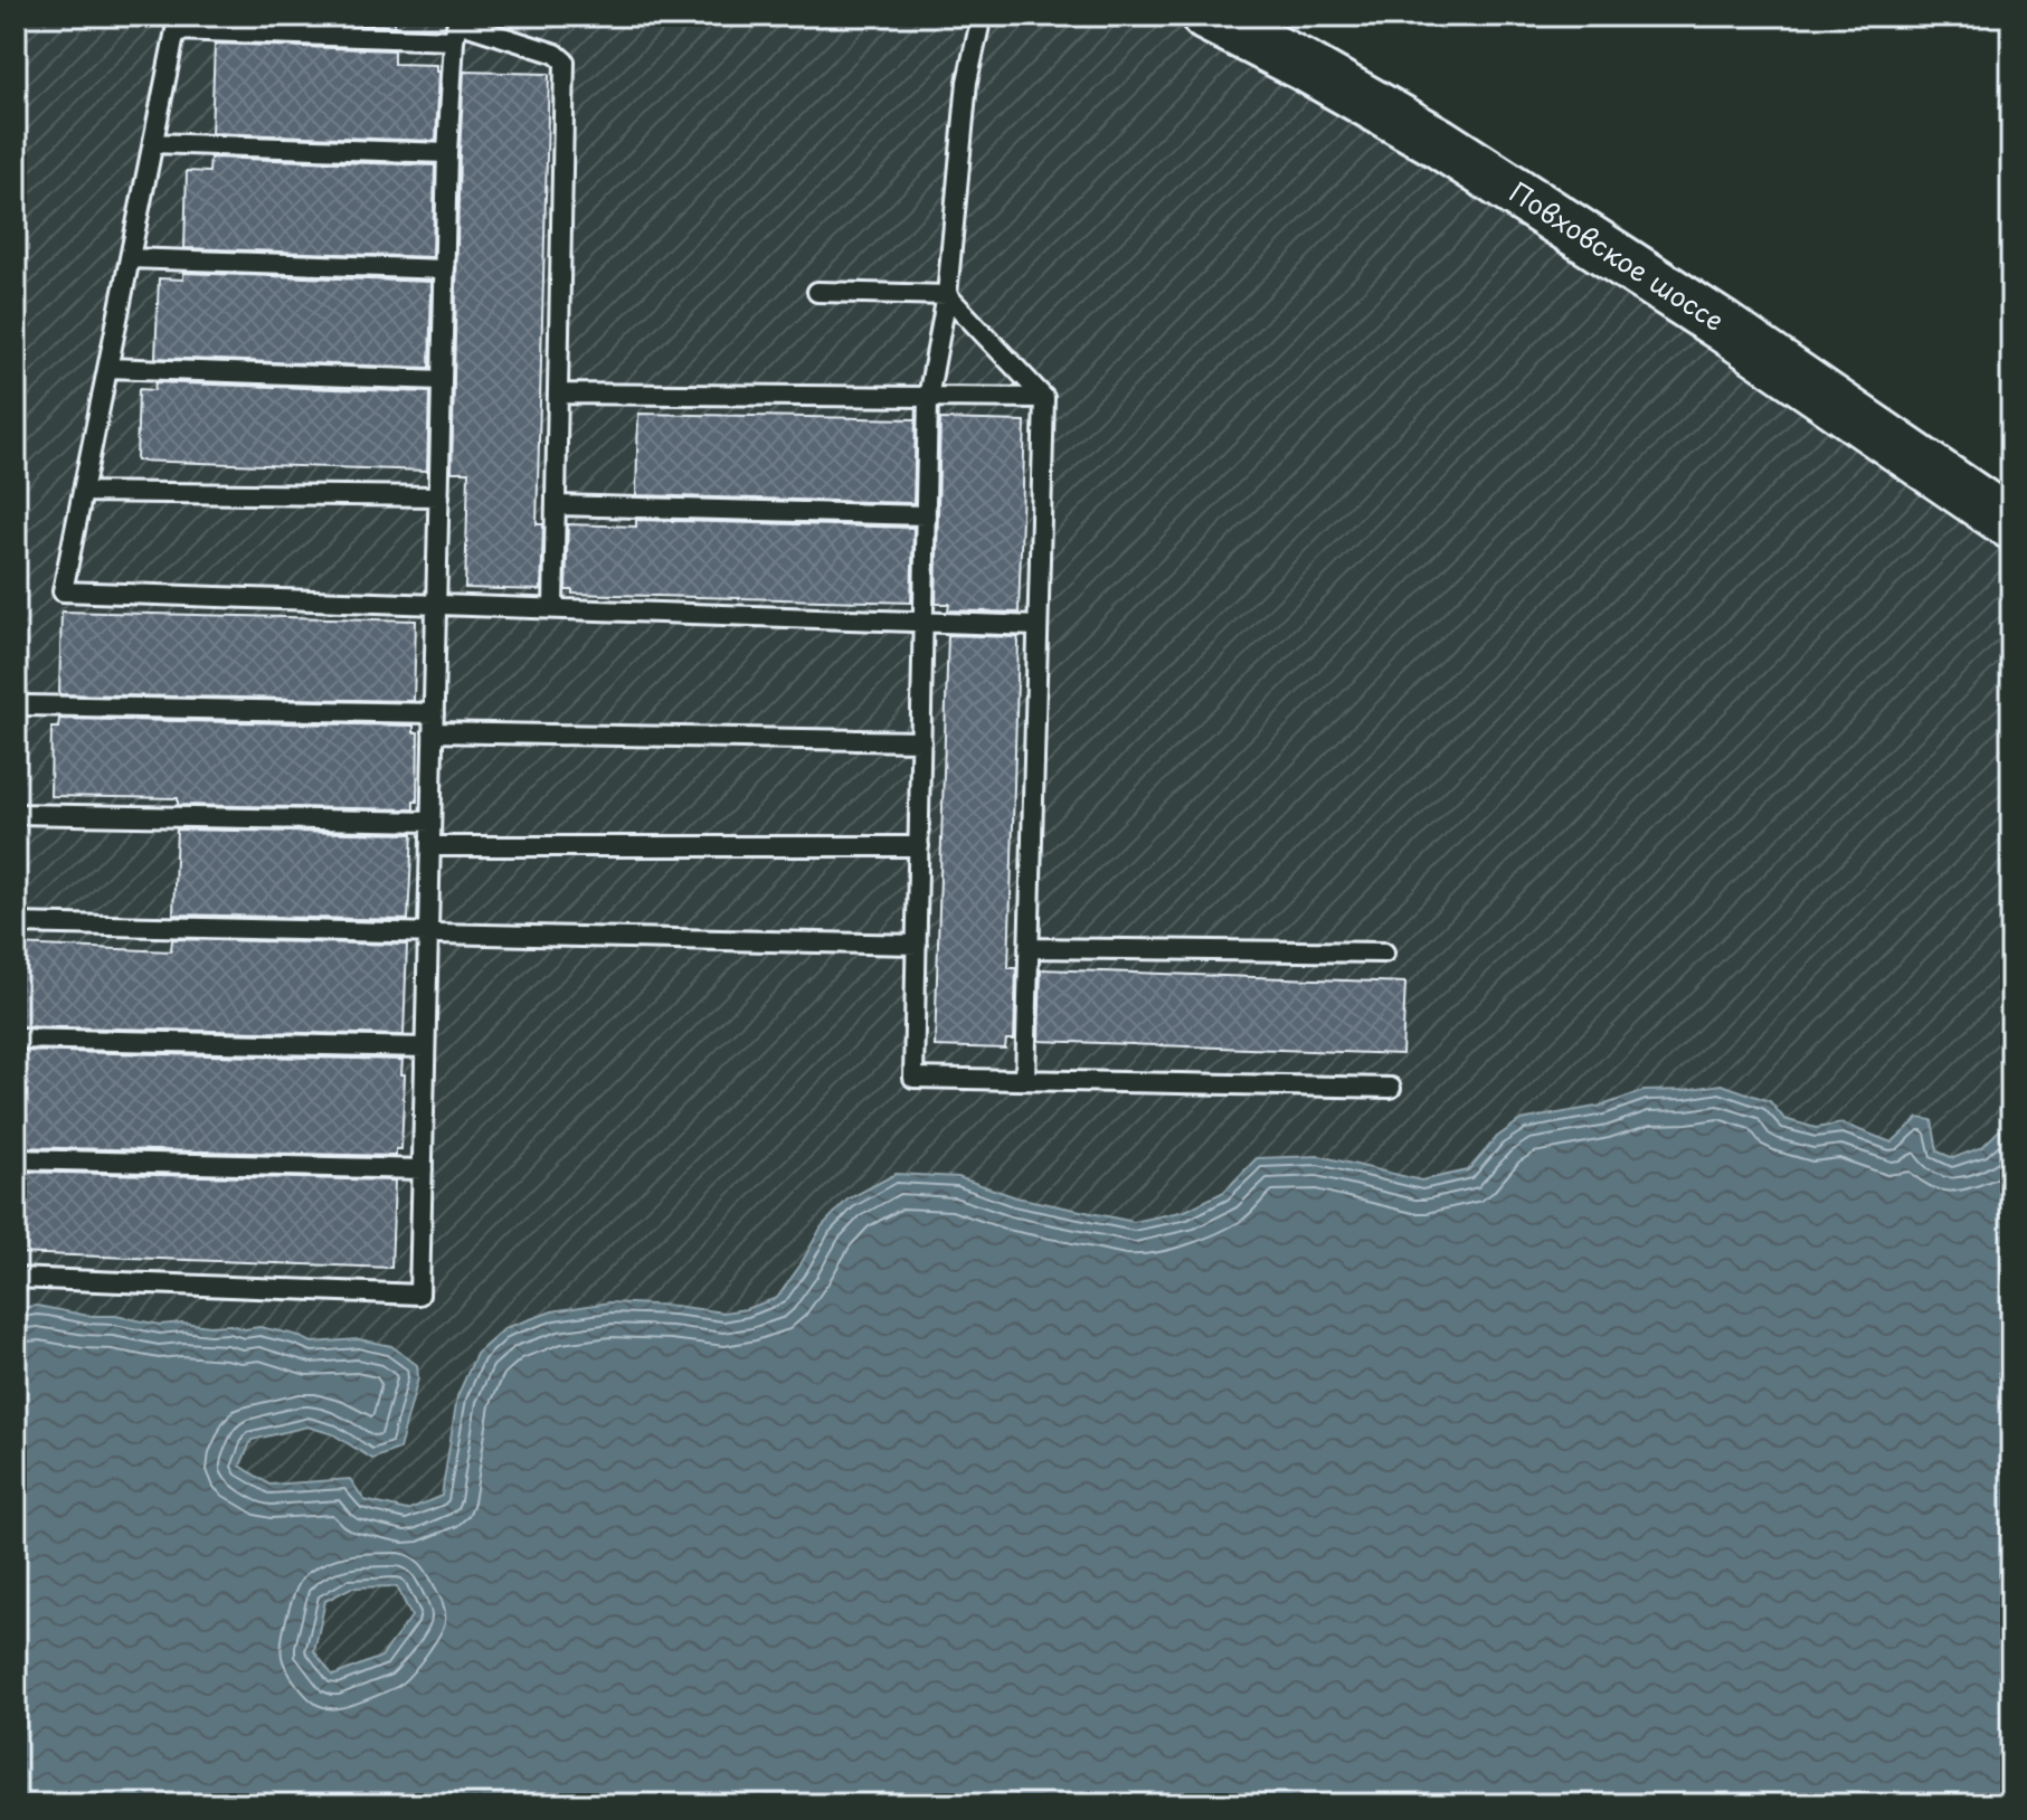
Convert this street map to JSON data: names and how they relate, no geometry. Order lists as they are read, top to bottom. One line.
{"streets":{"main road":["Повховское шоссе"]}}
